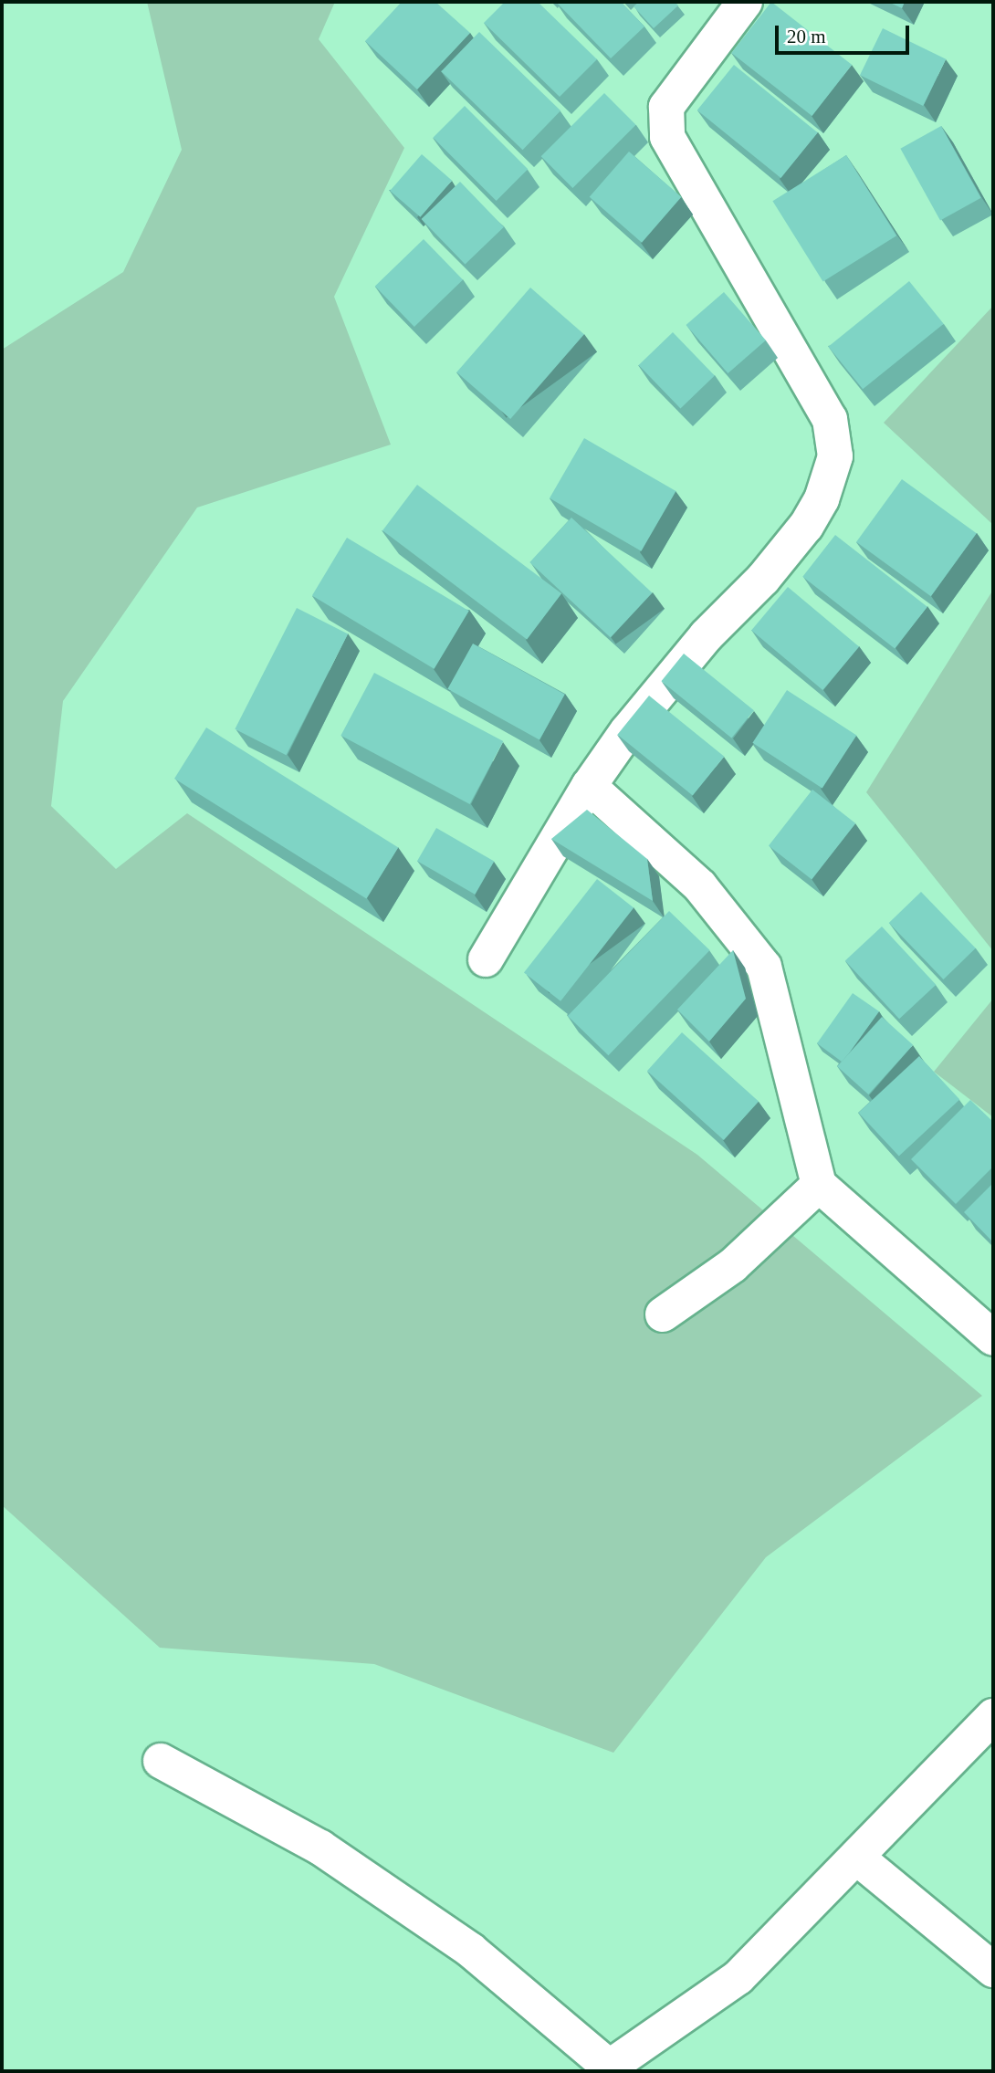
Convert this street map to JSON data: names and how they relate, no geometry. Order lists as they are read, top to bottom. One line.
{"scale_bar":"20 m"}
